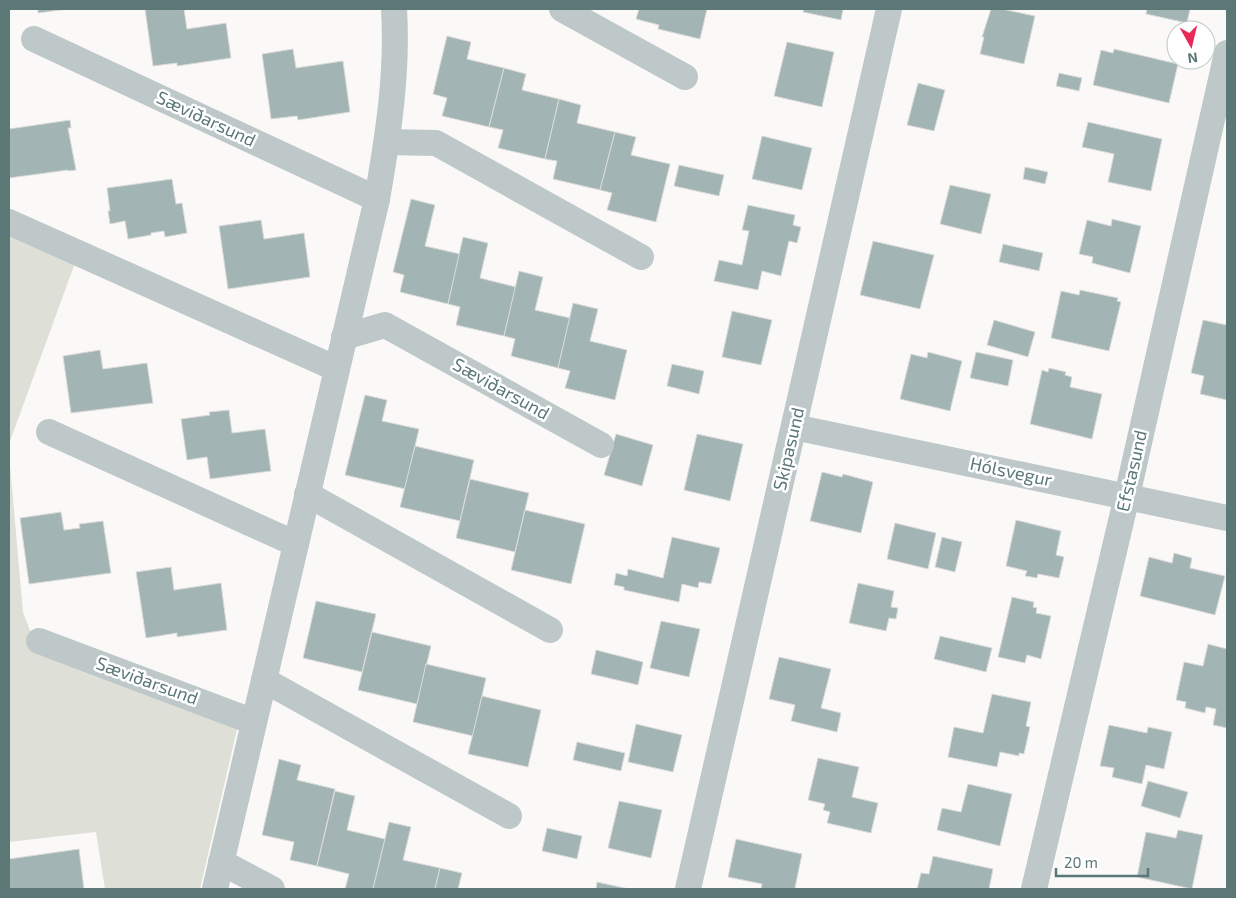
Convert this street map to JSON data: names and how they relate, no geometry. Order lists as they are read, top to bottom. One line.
{"streets":{"street":["Sæviðarsund","Skipasund","Efstasund","Hólsvegur"]},"crossings":[["Skipasund","Hólsvegur"],["Efstasund","Hólsvegur"]],"scale_bar":"20 m","north":"bottom"}
